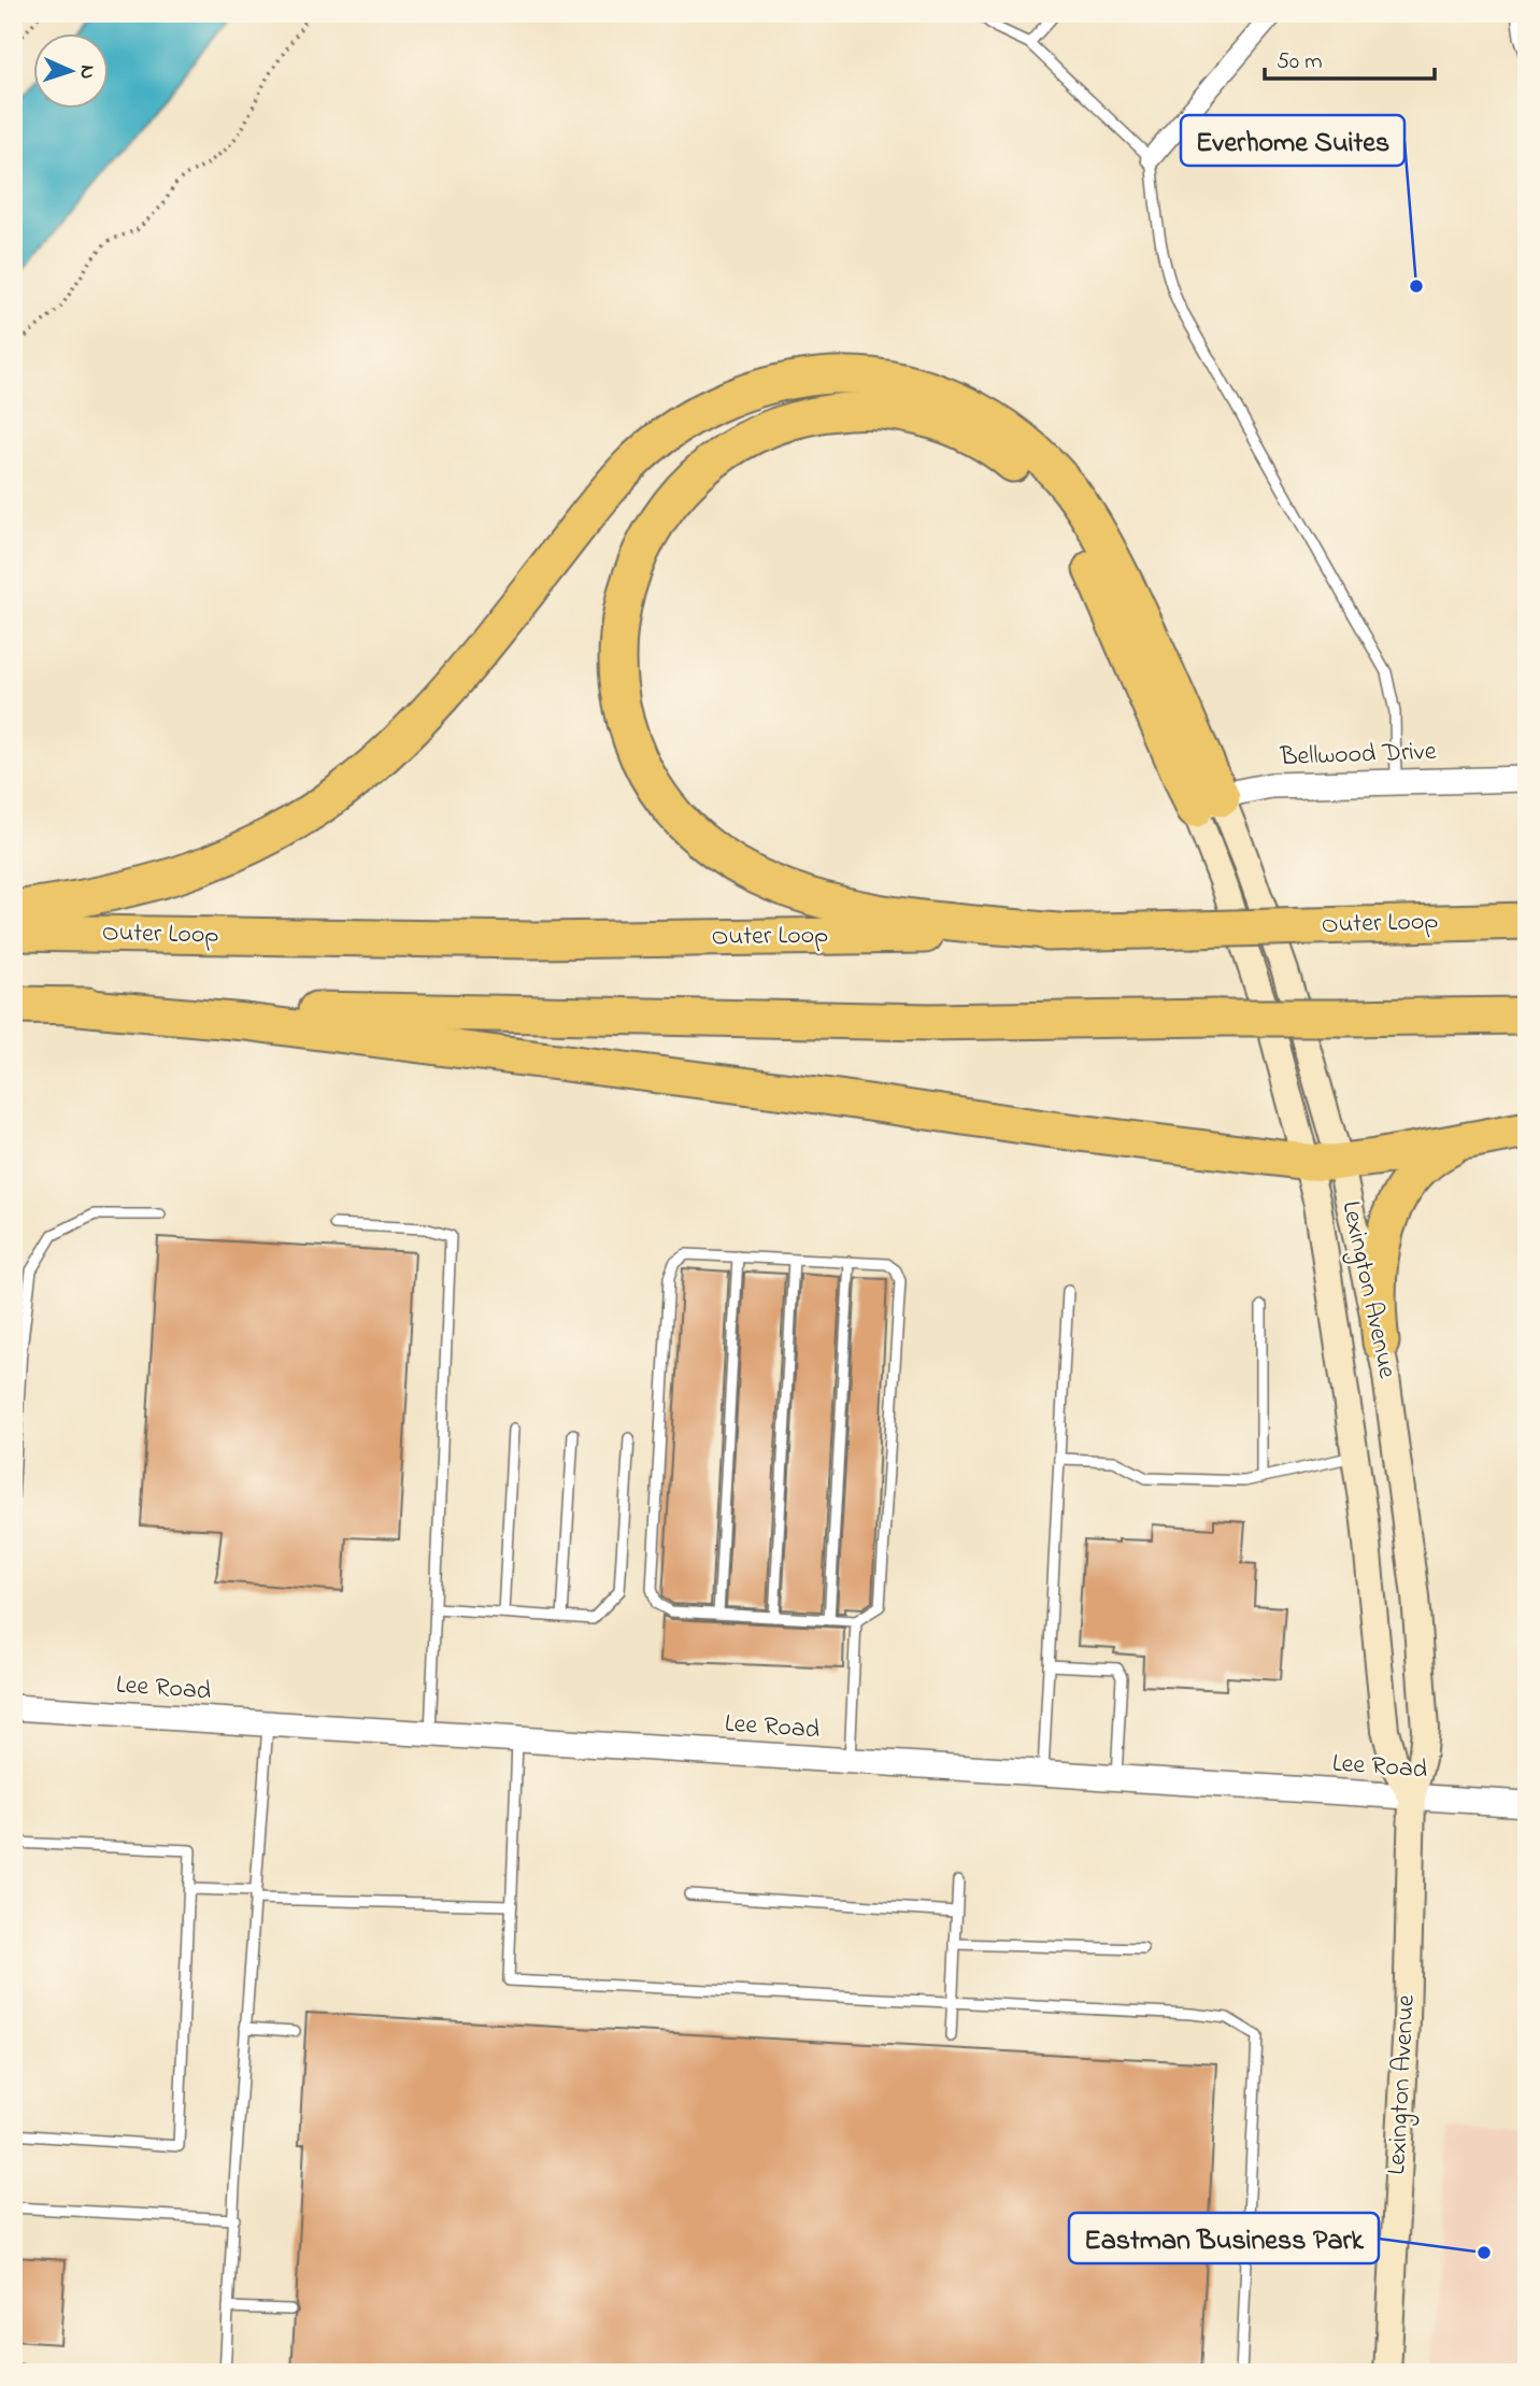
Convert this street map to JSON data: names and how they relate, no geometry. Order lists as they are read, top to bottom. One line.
{"streets":{"highway":["Outer Loop"],"main road":["Lexington Avenue"],"street":["Bellwood Drive","Lee Road"]},"crossings":[["Bellwood Drive","Lexington Avenue"],["Lexington Avenue","Lee Road"]],"places":["Everhome Suites","Eastman Business Park"],"scale_bar":"50 m","north":"right"}
